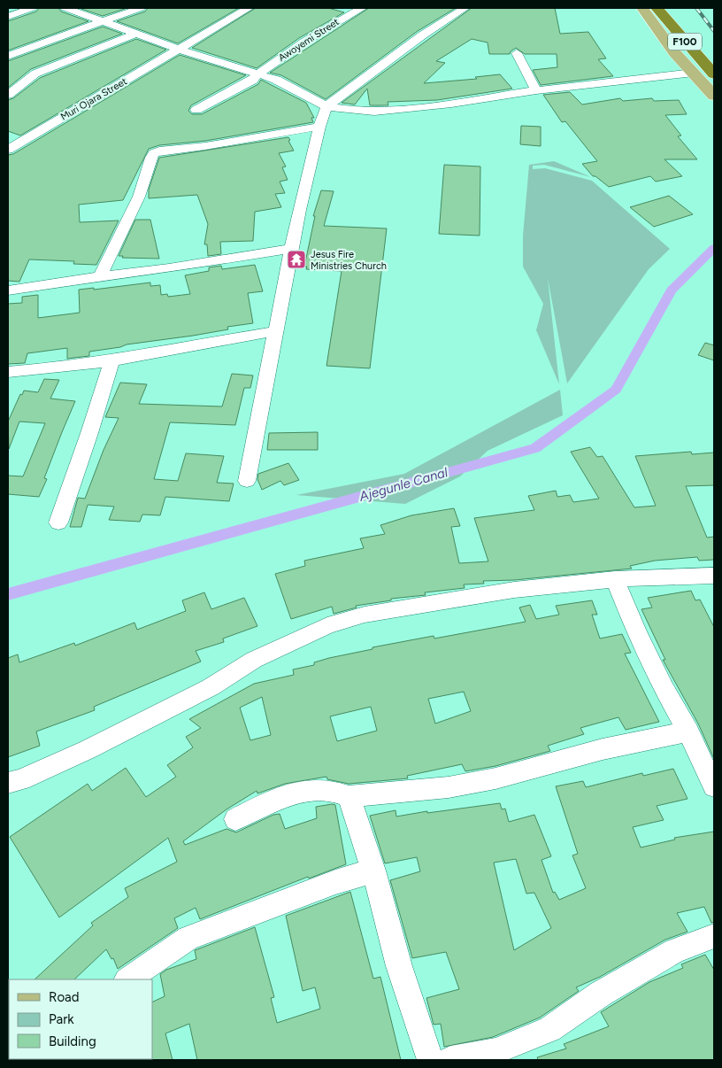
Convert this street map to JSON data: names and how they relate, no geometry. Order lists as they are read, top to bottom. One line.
{"streets":{"highway":["F100"],"street":["Awoyemi Street","Muri Ojara Street"]},"water":["Ajegunle Canal"],"places":{"temple":["Jesus Fire Ministries Church"]},"legend":["Road","Park","Building"]}
